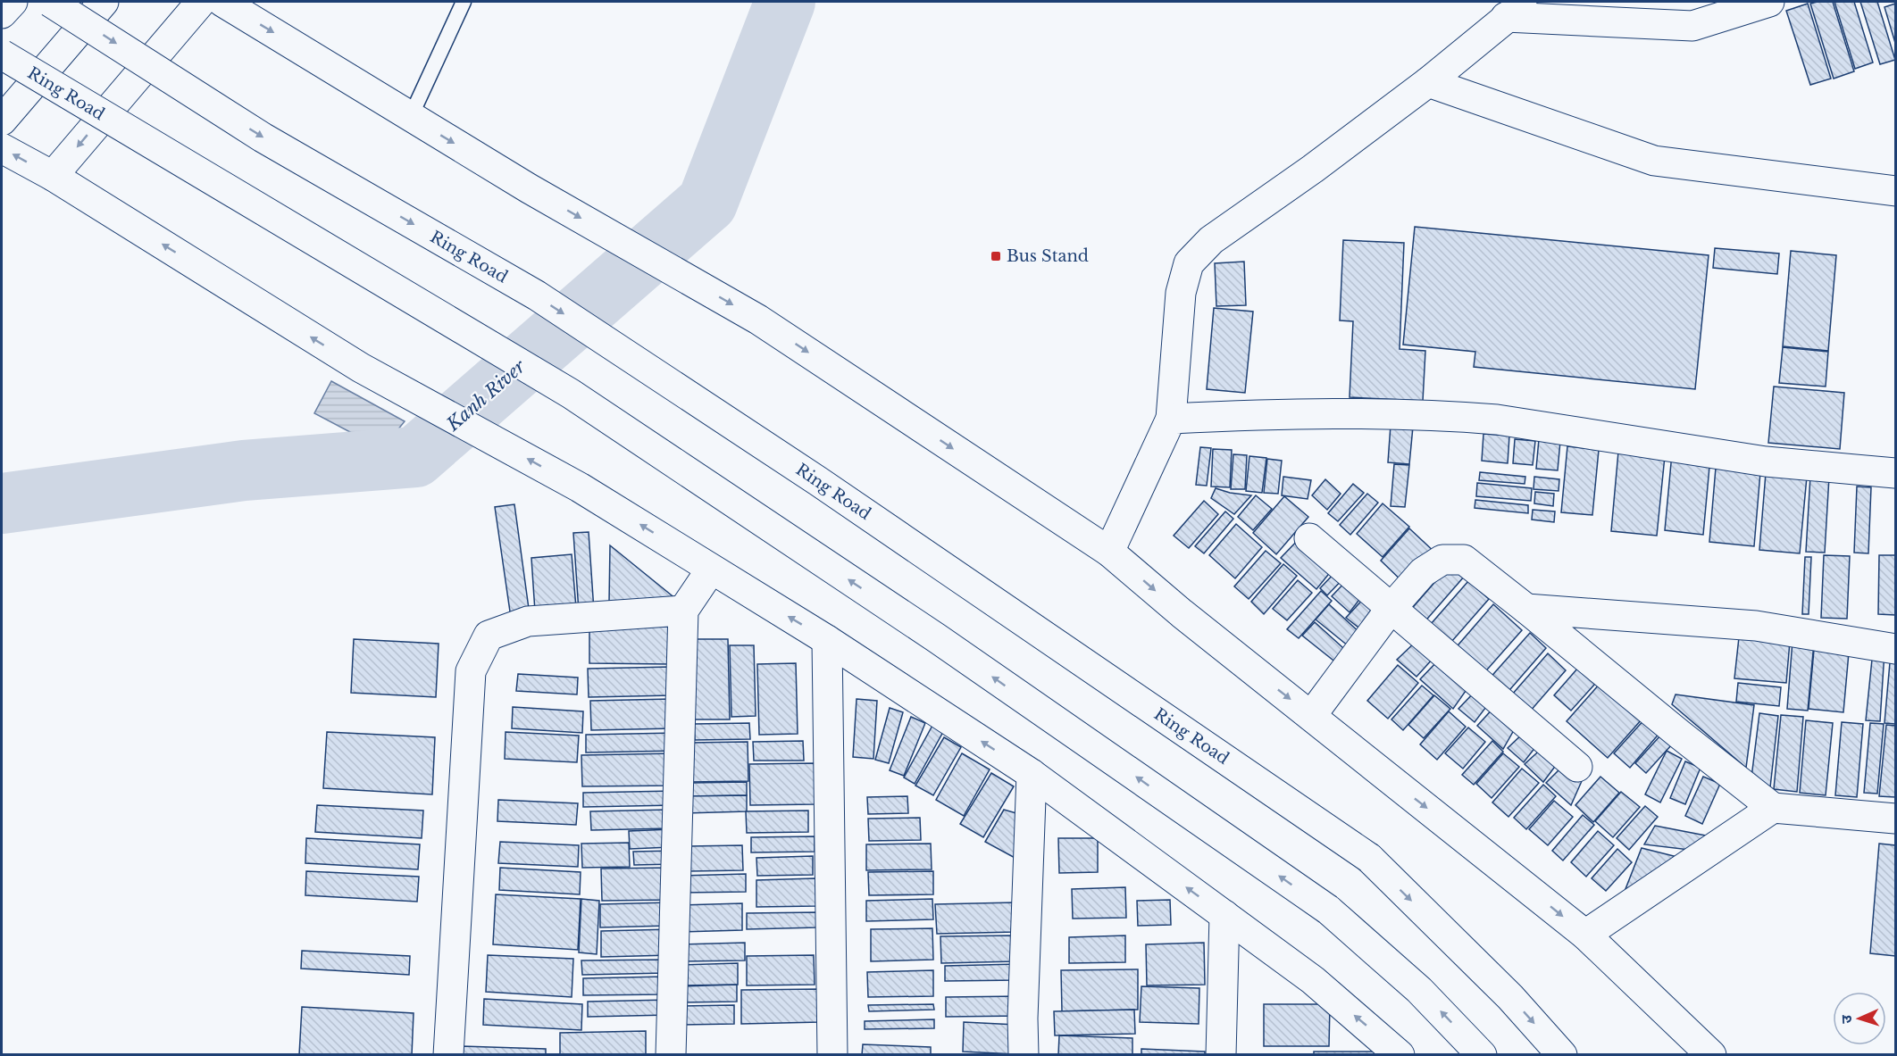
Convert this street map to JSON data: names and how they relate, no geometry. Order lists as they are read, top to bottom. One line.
{"streets":{"main road":["Ring Road"]},"water":["Kanh River"],"places":{"transit":["Bus Stand"]},"north":"left"}
